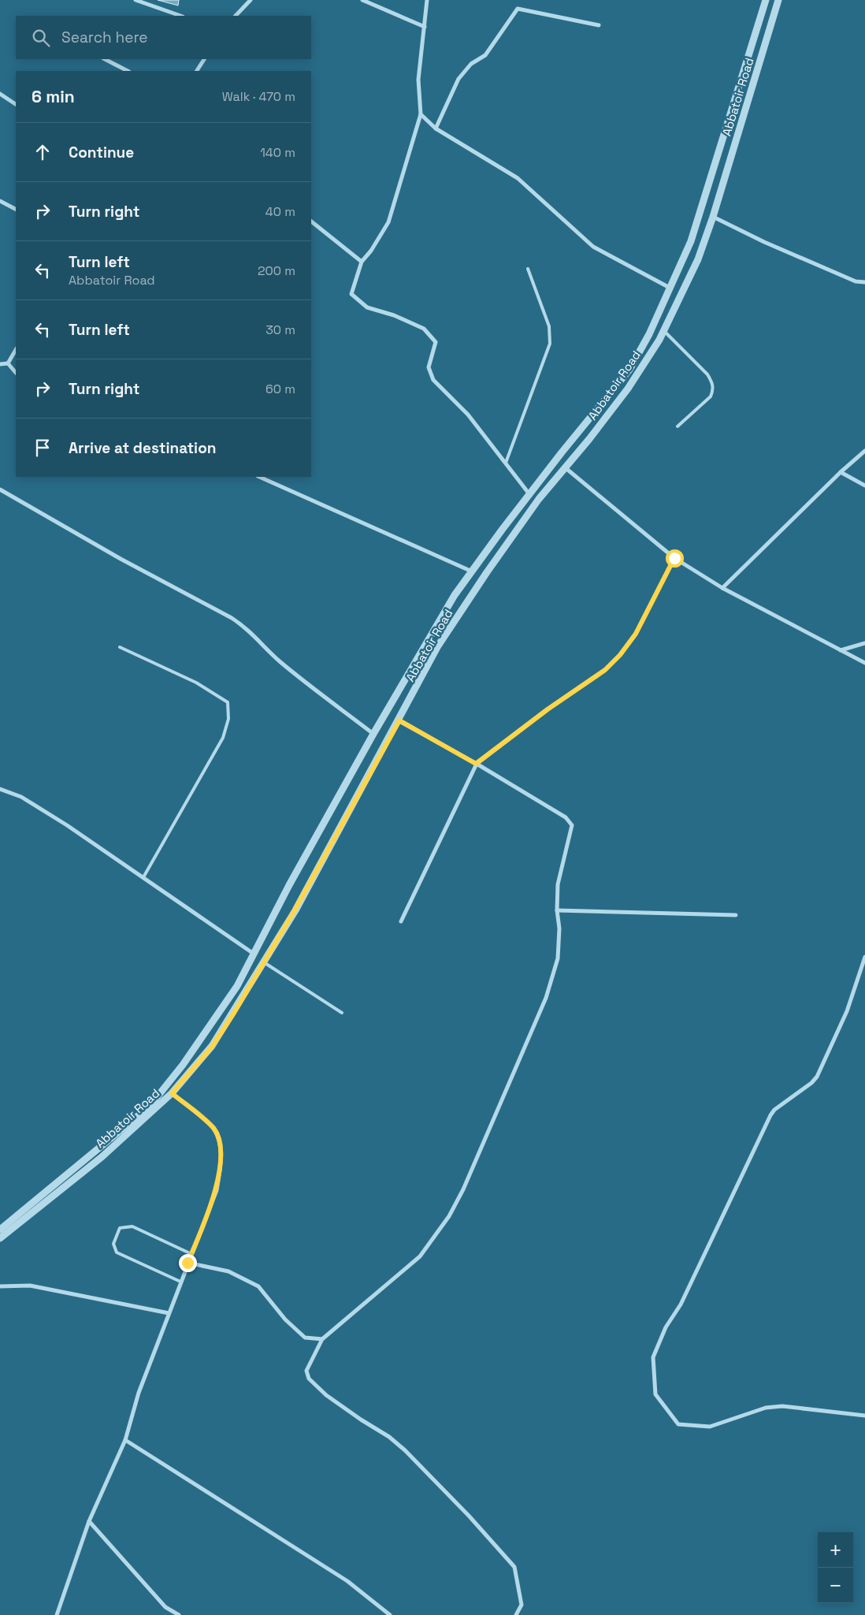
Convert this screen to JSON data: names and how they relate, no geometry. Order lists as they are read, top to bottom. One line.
{"streets":{"street":["Abbatoir Road"]},"page":{"search":"Search here","heading":["6 min","Walk · 470 m"],"list":[["Continue","140 m"],["Turn right","40 m"],["Turn left","Abbatoir Road","200 m"],["Turn left","30 m"],["Turn right","60 m"],"Arrive at destination"],"map_buttons":["+","−"]}}
